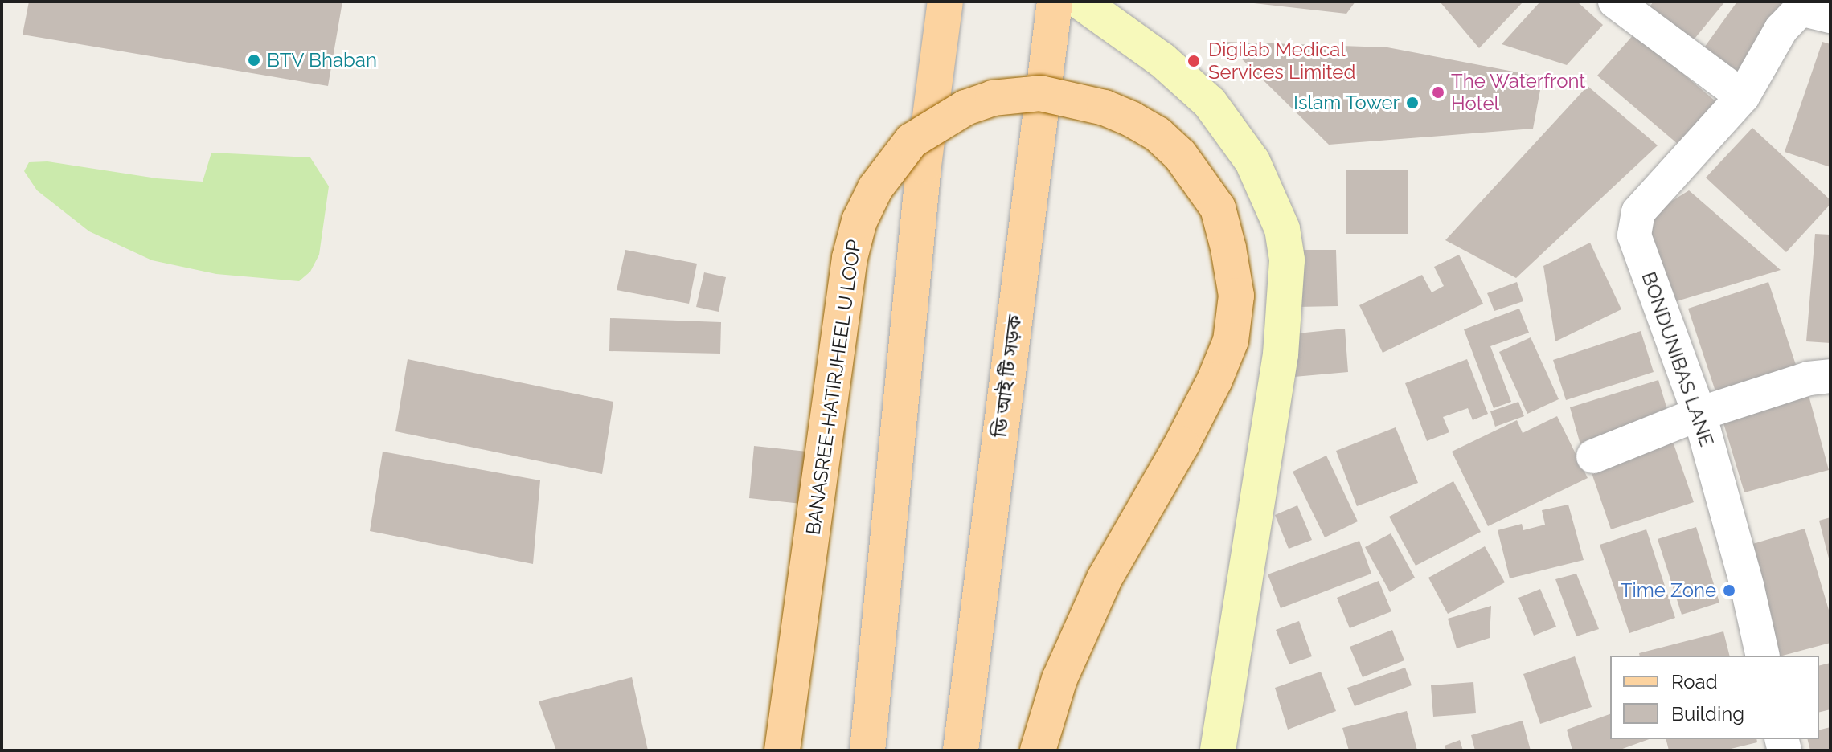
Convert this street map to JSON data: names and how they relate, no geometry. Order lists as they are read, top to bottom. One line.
{"streets":{"main road":["ডি আই টি সড়ক","BANASREE-HATIRJHEEL U LOOP"],"street":["BONDUNIBAS LANE"]},"places":["BTV Bhaban","Digilab Medical Services Limited","The Waterfront Hotel","Islam Tower","Time Zone"],"legend":["Road","Building"]}
